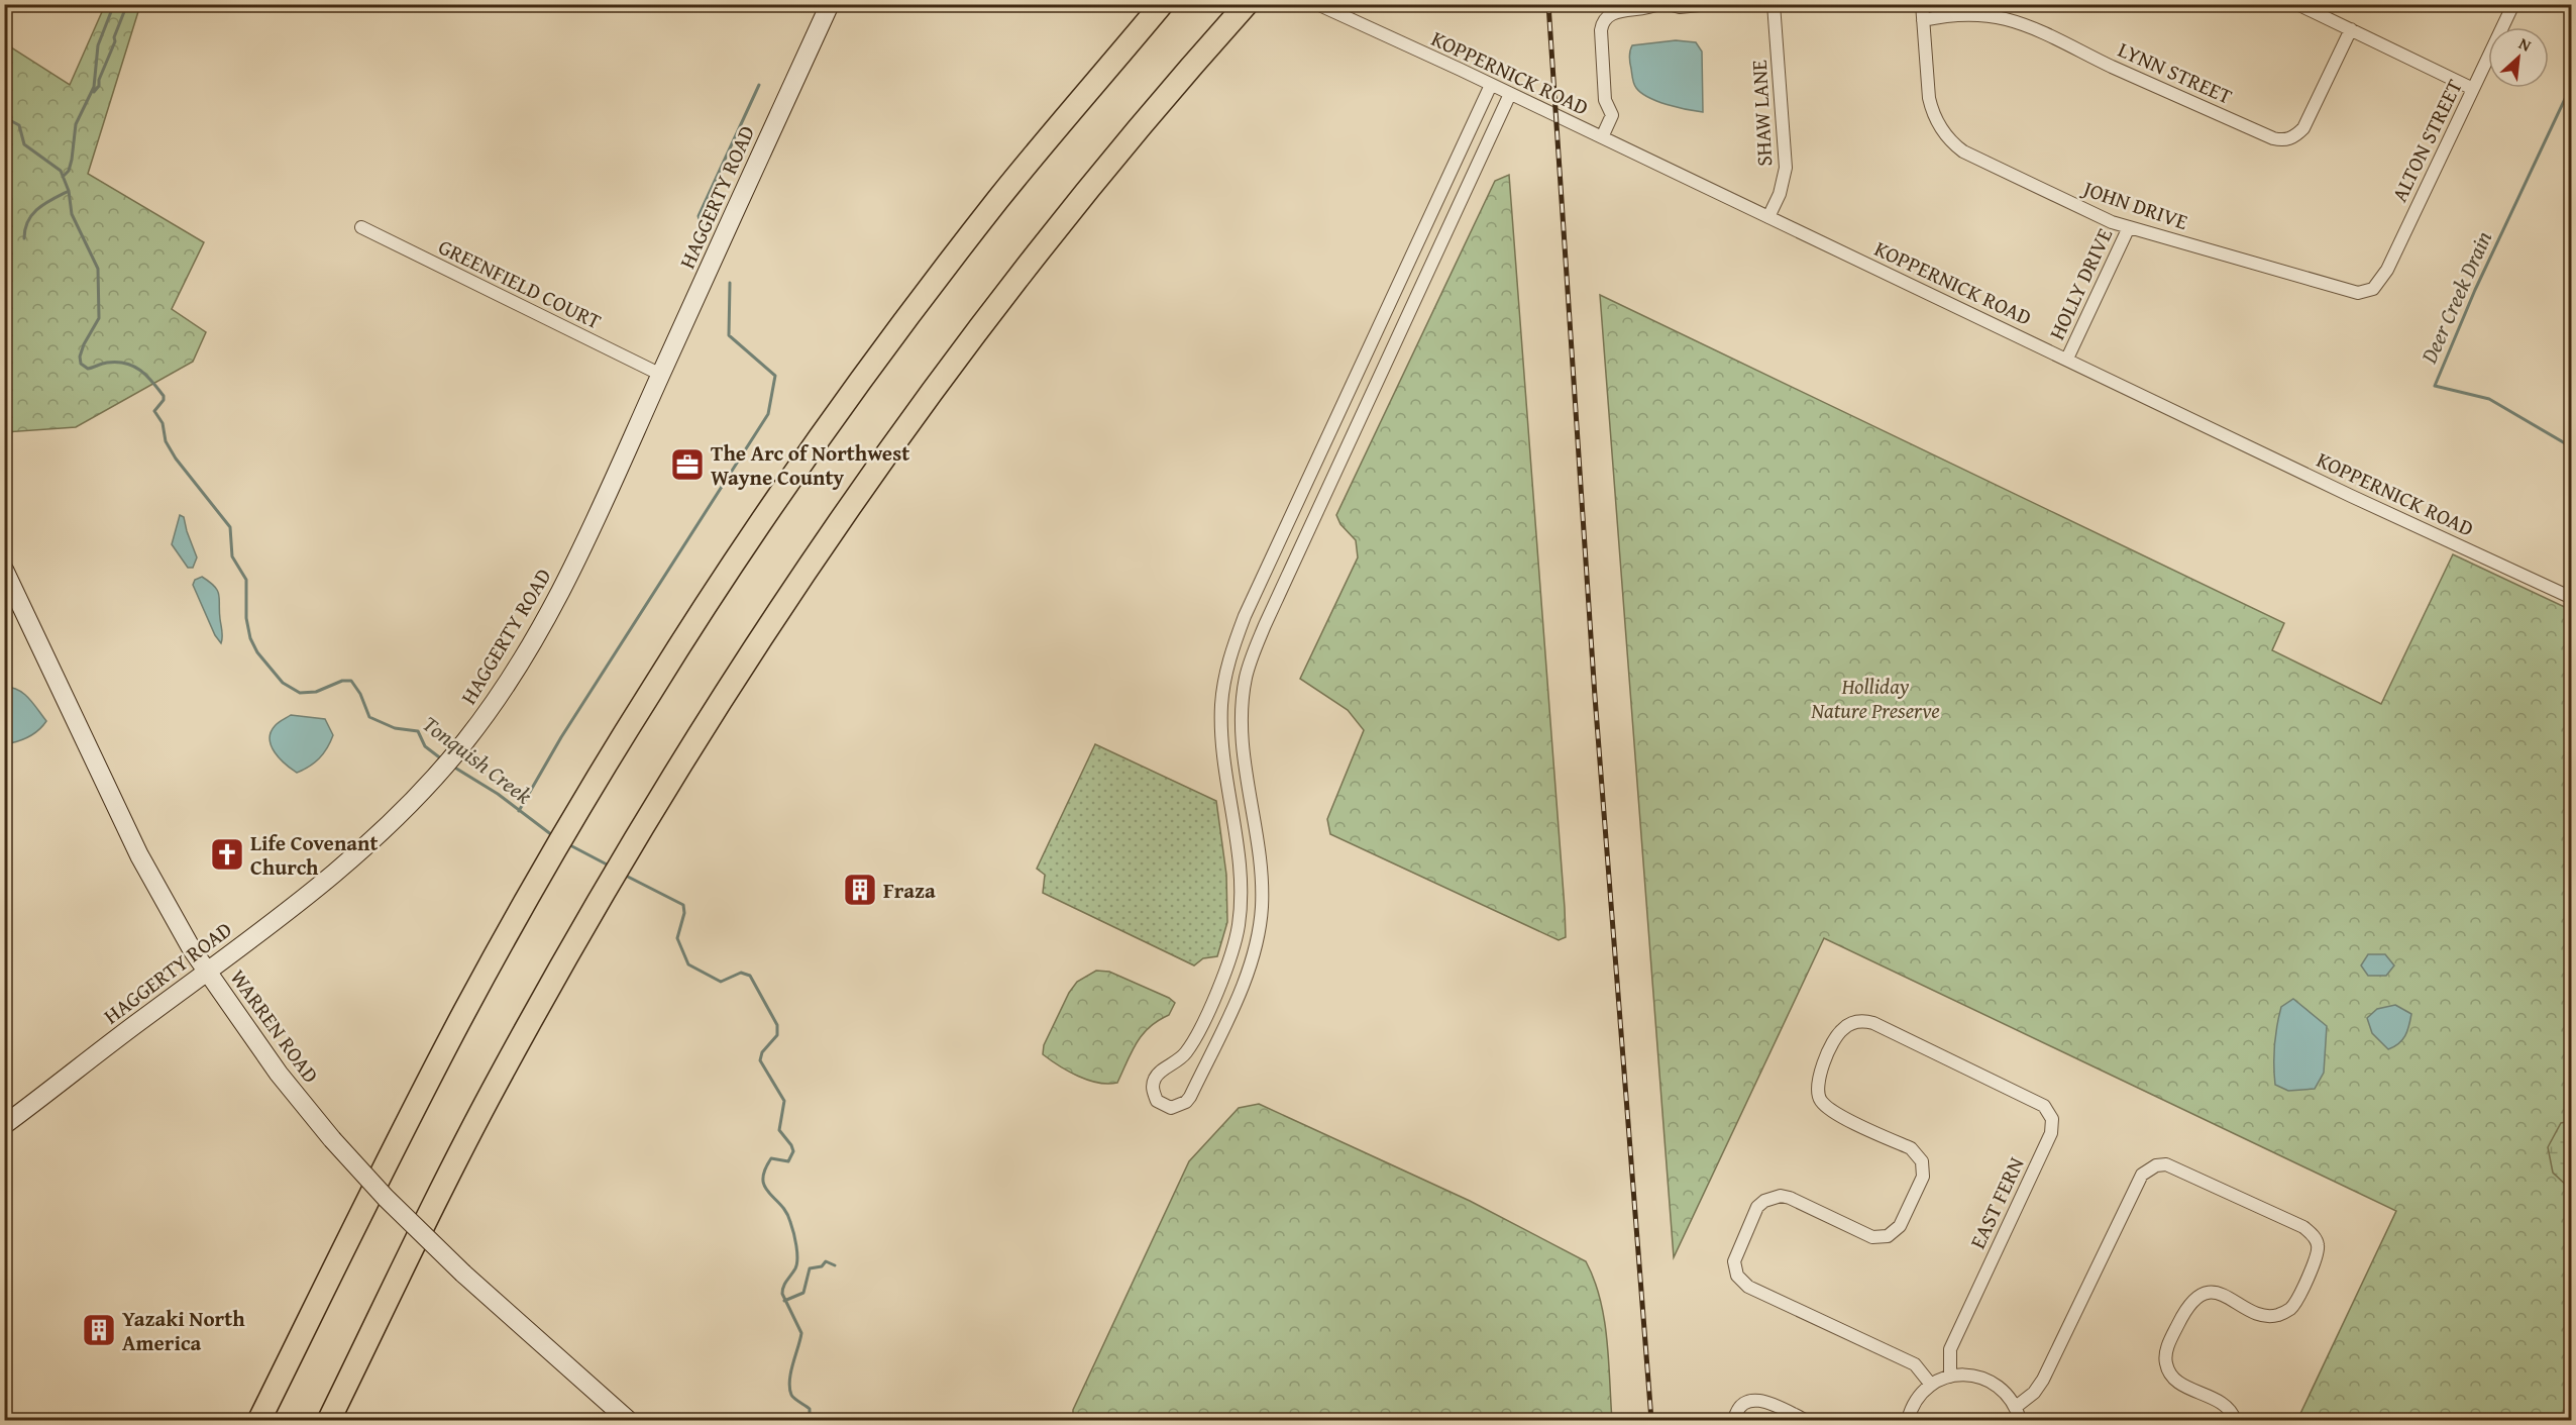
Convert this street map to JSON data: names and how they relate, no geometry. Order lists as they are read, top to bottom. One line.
{"streets":{"main road":["HAGGERTY ROAD","WARREN ROAD"],"street":["KOPPERNICK ROAD","LYNN STREET","SHAW LANE","ALTON STREET","JOHN DRIVE","GREENFIELD COURT","HOLLY DRIVE","EAST FERN"]},"crossings":[["KOPPERNICK ROAD","SHAW LANE"],["KOPPERNICK ROAD","HOLLY DRIVE"],["LYNN STREET","JOHN DRIVE"],["ALTON STREET","JOHN DRIVE"],["HAGGERTY ROAD","GREENFIELD COURT"],["HAGGERTY ROAD","WARREN ROAD"],["JOHN DRIVE","HOLLY DRIVE"]],"water":["Deer Creek Drain","Tonquish Creek"],"parks":["Holliday Nature Preserve"],"places":{"office":["The Arc of Northwest Wayne County"],"church":["Life Covenant Church"],"building":["Fraza","Yazaki North America"]},"north":"top right"}
